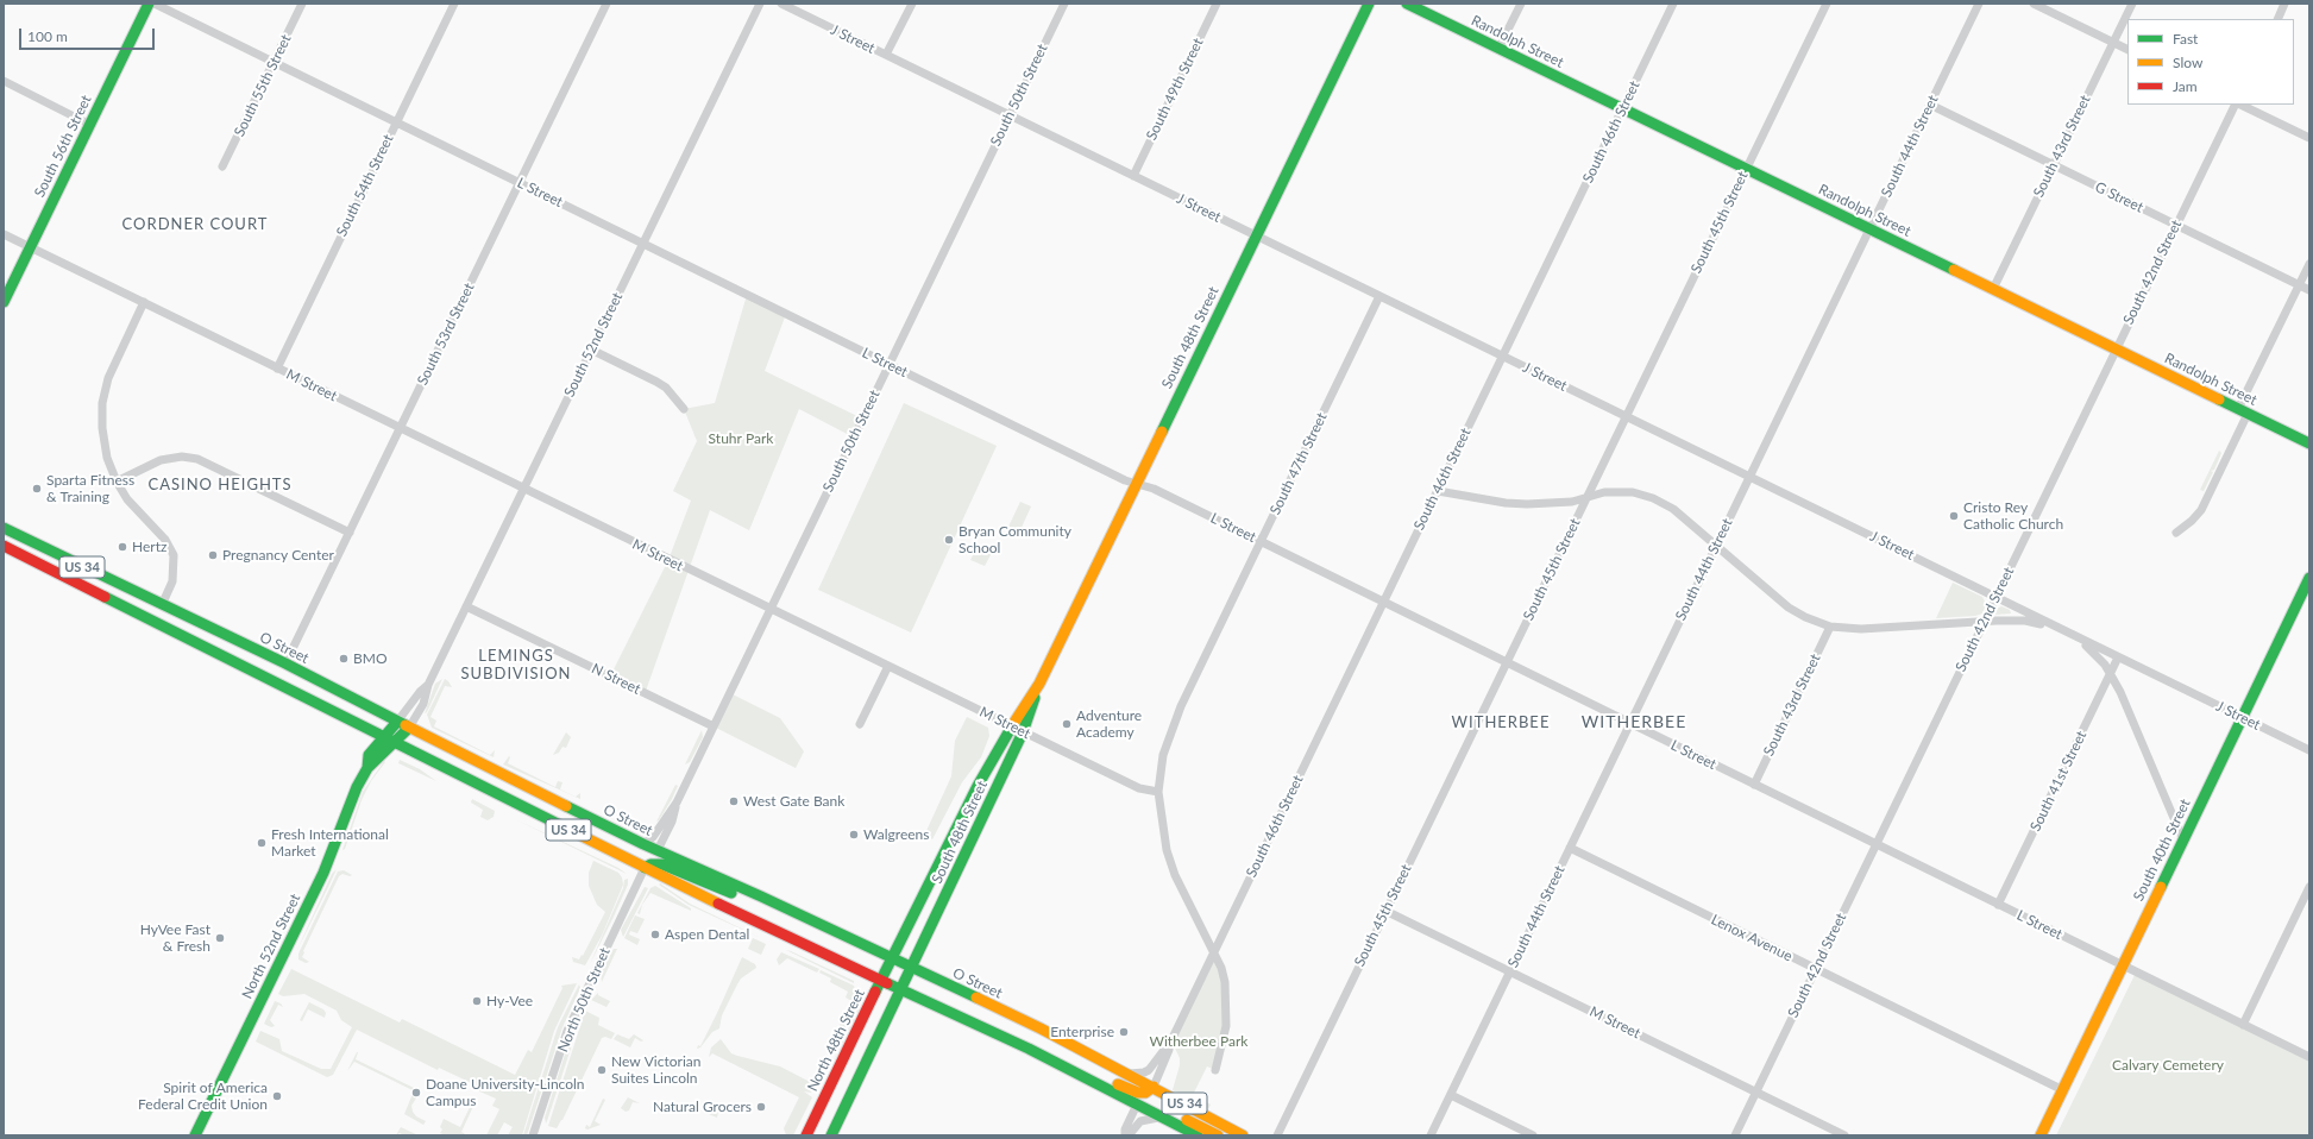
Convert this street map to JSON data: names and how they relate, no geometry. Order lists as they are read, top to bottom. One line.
{"streets":{"main road":["Randolph Street","South 56th Street","South 48th Street","US 34","O Street","South 40th Street","North 52nd Street","North 48th Street"],"street":["J Street","South 55th Street","South 49th Street","South 50th Street","South 46th Street","South 44th Street","South 43rd Street","South 54th Street","L Street","G Street","South 45th Street","South 42nd Street","South 53rd Street","South 52nd Street","M Street","South 47th Street","N Street","South 41st Street","Lenox Avenue","North 50th Street"]},"crossings":[["J Street","South 49th Street"],["J Street","South 50th Street"],["J Street","South 46th Street"],["J Street","South 44th Street"],["J Street","South 45th Street"],["J Street","South 42nd Street"],["J Street","South 48th Street"],["J Street","South 47th Street"],["J Street","South 41st Street"],["J Street","South 40th Street"],["Randolph Street","South 46th Street"],["Randolph Street","South 44th Street"],["Randolph Street","South 43rd Street"],["Randolph Street","South 45th Street"],["Randolph Street","South 42nd Street"],["South 55th Street","L Street"],["South 50th Street","L Street"],["South 50th Street","M Street"],["South 50th Street","O Street"],["South 50th Street","N Street"],["South 46th Street","L Street"],["South 46th Street","O Street"],["South 56th Street","M Street"],["South 44th Street","L Street"],["South 44th Street","G Street"],["South 44th Street","M Street"],["South 44th Street","Lenox Avenue"],["South 43rd Street","L Street"],["South 43rd Street","G Street"],["South 54th Street","L Street"],["South 54th Street","M Street"],["L Street","South 45th Street"],["L Street","South 42nd Street"],["L Street","South 53rd Street"],["L Street","South 48th Street"],["L Street","South 52nd Street"],["L Street","South 47th Street"],["L Street","South 41st Street"],["L Street","South 40th Street"],["G Street","South 42nd Street"],["South 45th Street","M Street"],["South 42nd Street","M Street"],["South 42nd Street","Lenox Avenue"],["South 53rd Street","M Street"],["South 53rd Street","O Street"],["South 48th Street","M Street"],["South 48th Street","US 34"],["South 48th Street","O Street"],["South 48th Street","North 48th Street"],["South 52nd Street","M Street"],["South 52nd Street","O Street"],["South 52nd Street","N Street"],["South 52nd Street","North 52nd Street"],["M Street","South 47th Street"],["US 34","North 52nd Street"],["US 34","North 50th Street"],["US 34","North 48th Street"],["O Street","North 52nd Street"],["O Street","North 48th Street"],["South 40th Street","Lenox Avenue"]],"districts":["CORDNER COURT","CASINO HEIGHTS","LEMINGS SUBDIVISION","WITHERBEE","WITHERBEE"],"parks":["Stuhr Park","Witherbee Park","Calvary Cemetery"],"places":["Sparta Fitness & Training","Cristo Rey Catholic Church","Bryan Community School","Hertz","Pregnancy Center","BMO","Adventure Academy","West Gate Bank","Walgreens","Fresh International Market","Aspen Dental","HyVee Fast & Fresh","Hy-Vee","Enterprise","New Victorian Suites Lincoln","Doane University-Lincoln Campus","Spirit of America Federal Credit Union","Natural Grocers"],"legend":["Fast","Slow","Jam"],"scale_bar":"100 m"}
